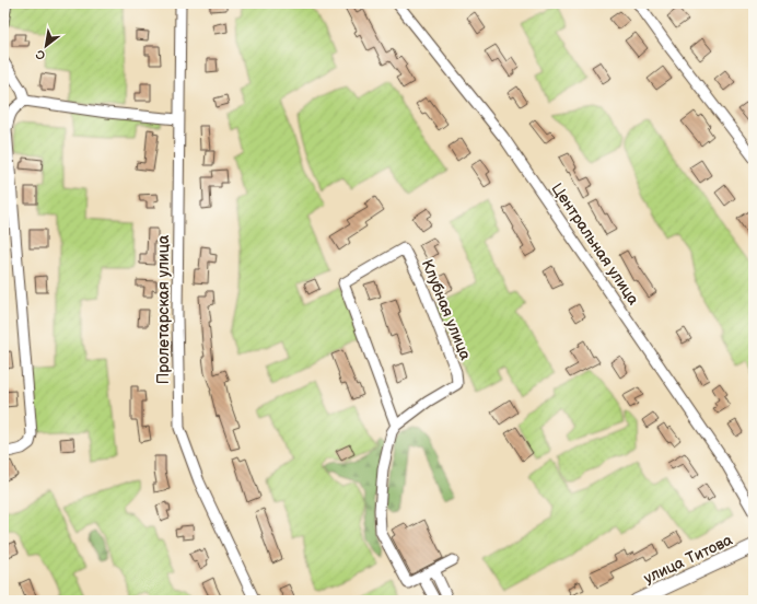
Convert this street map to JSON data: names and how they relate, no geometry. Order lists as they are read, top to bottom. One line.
{"streets":{"main road":["улица Титова"],"street":["Центральная улица","Пролетарская улица","Клубная улица"]},"north":"bottom left"}
